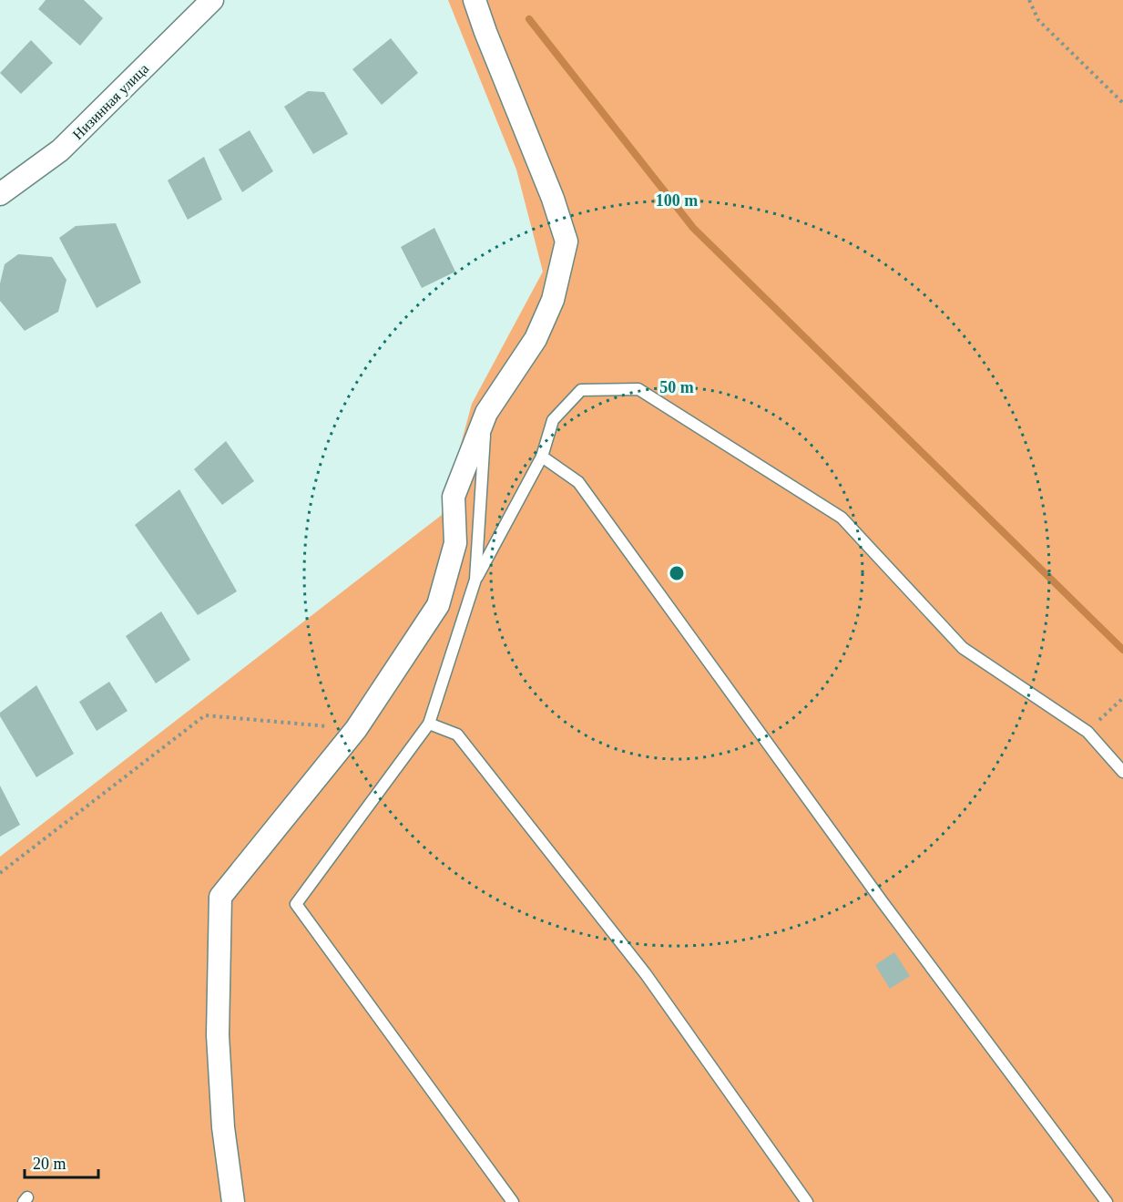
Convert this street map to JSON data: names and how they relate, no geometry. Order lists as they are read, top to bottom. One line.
{"streets":{"street":["Низинная улица"]},"scale_bar":"20 m","rings":["100 m","50 m"]}
